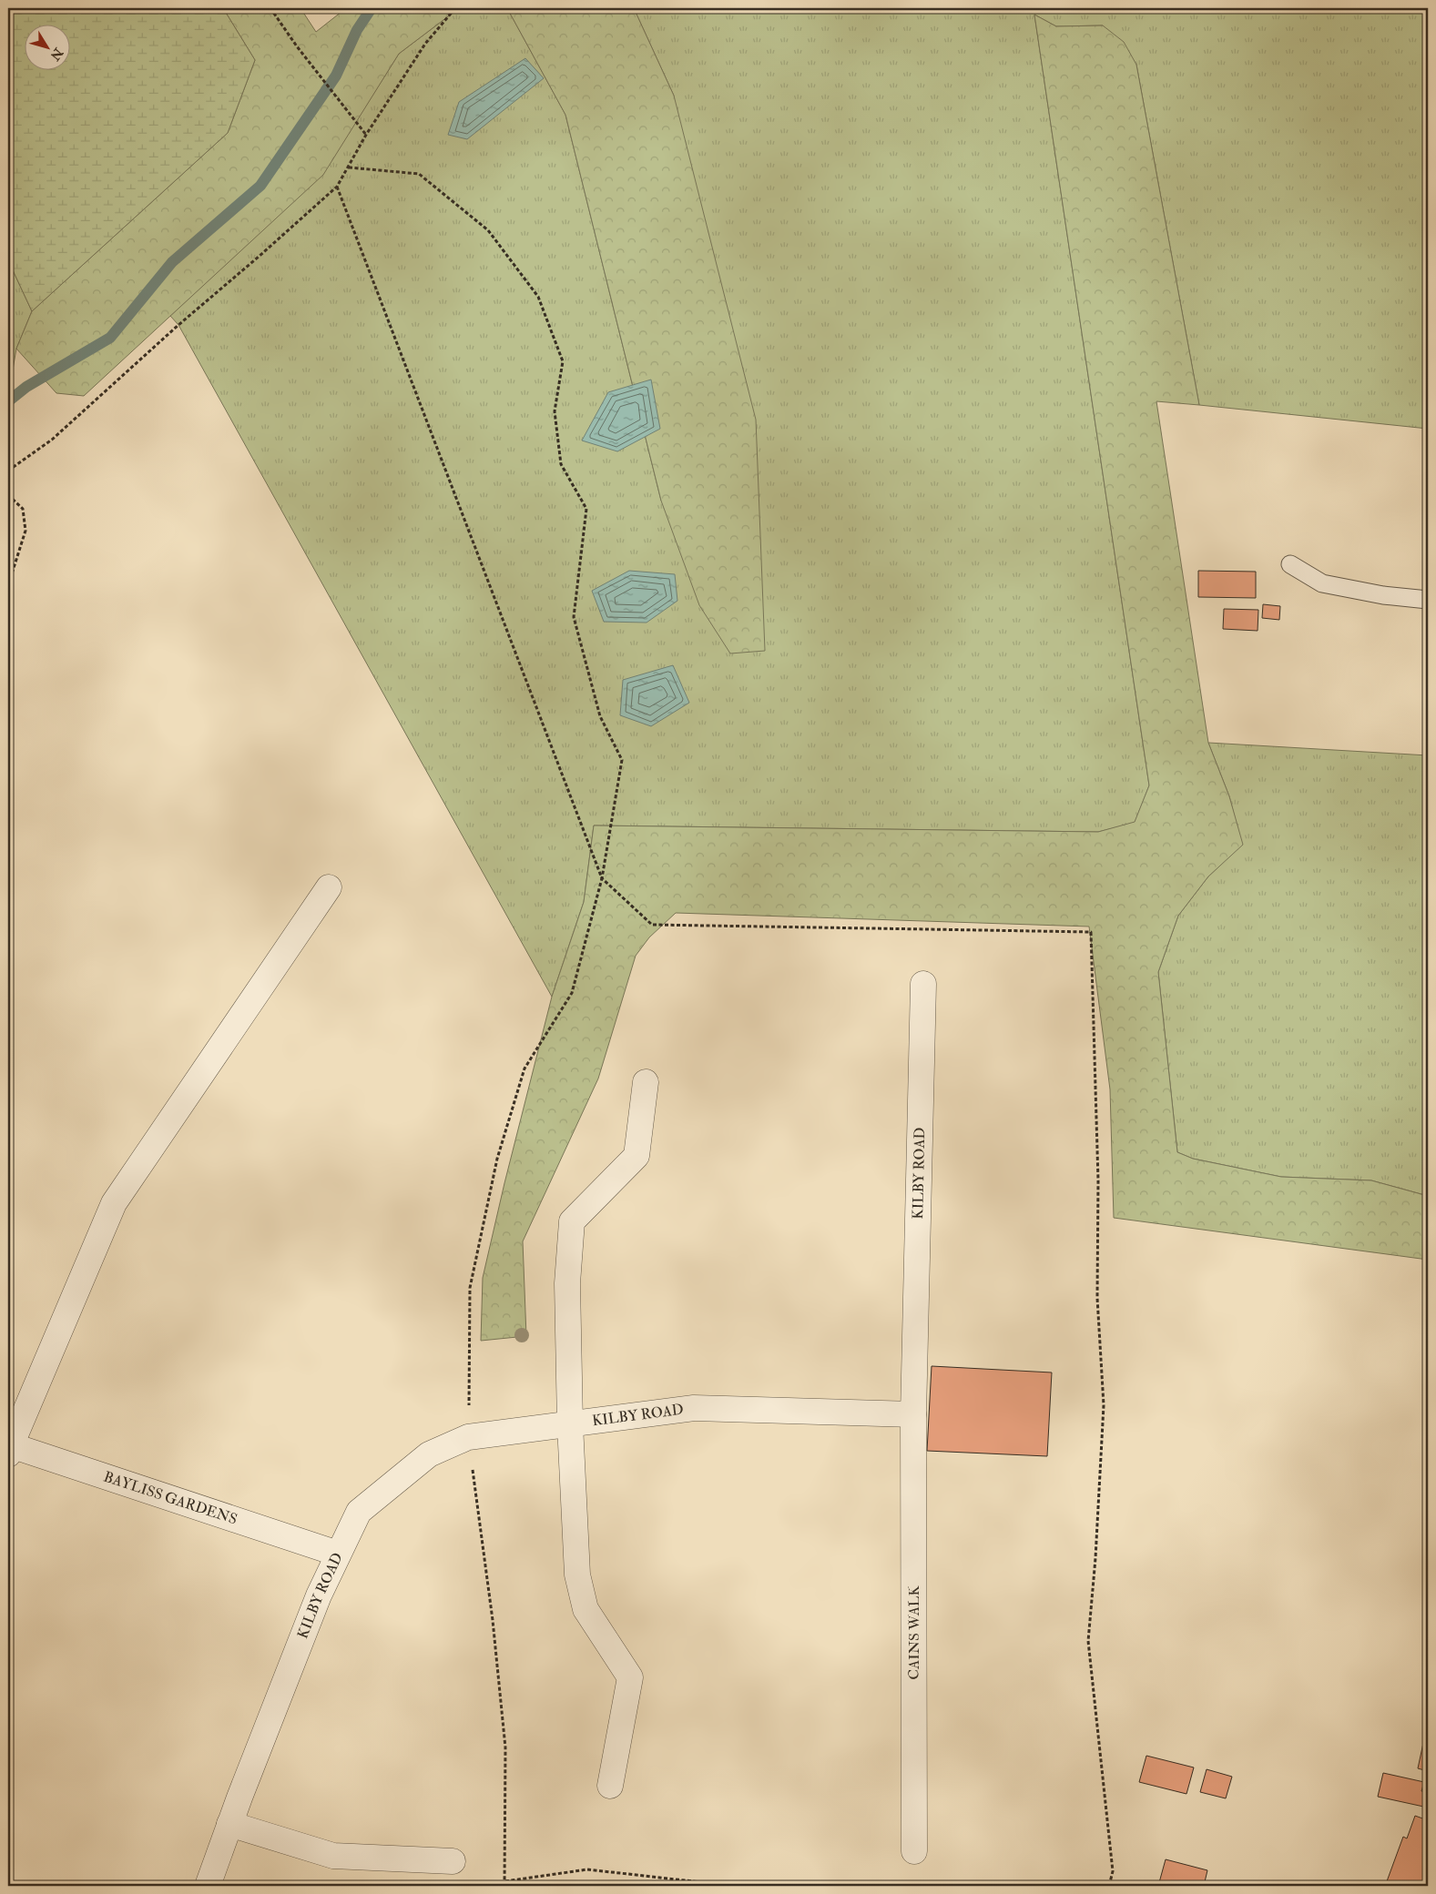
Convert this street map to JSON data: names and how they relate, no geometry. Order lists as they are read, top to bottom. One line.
{"streets":{"street":["KILBY ROAD","BAYLISS GARDENS","CAINS WALK"]},"crossings":[["KILBY ROAD","BAYLISS GARDENS"],["KILBY ROAD","CAINS WALK"]],"north":"bottom right"}
